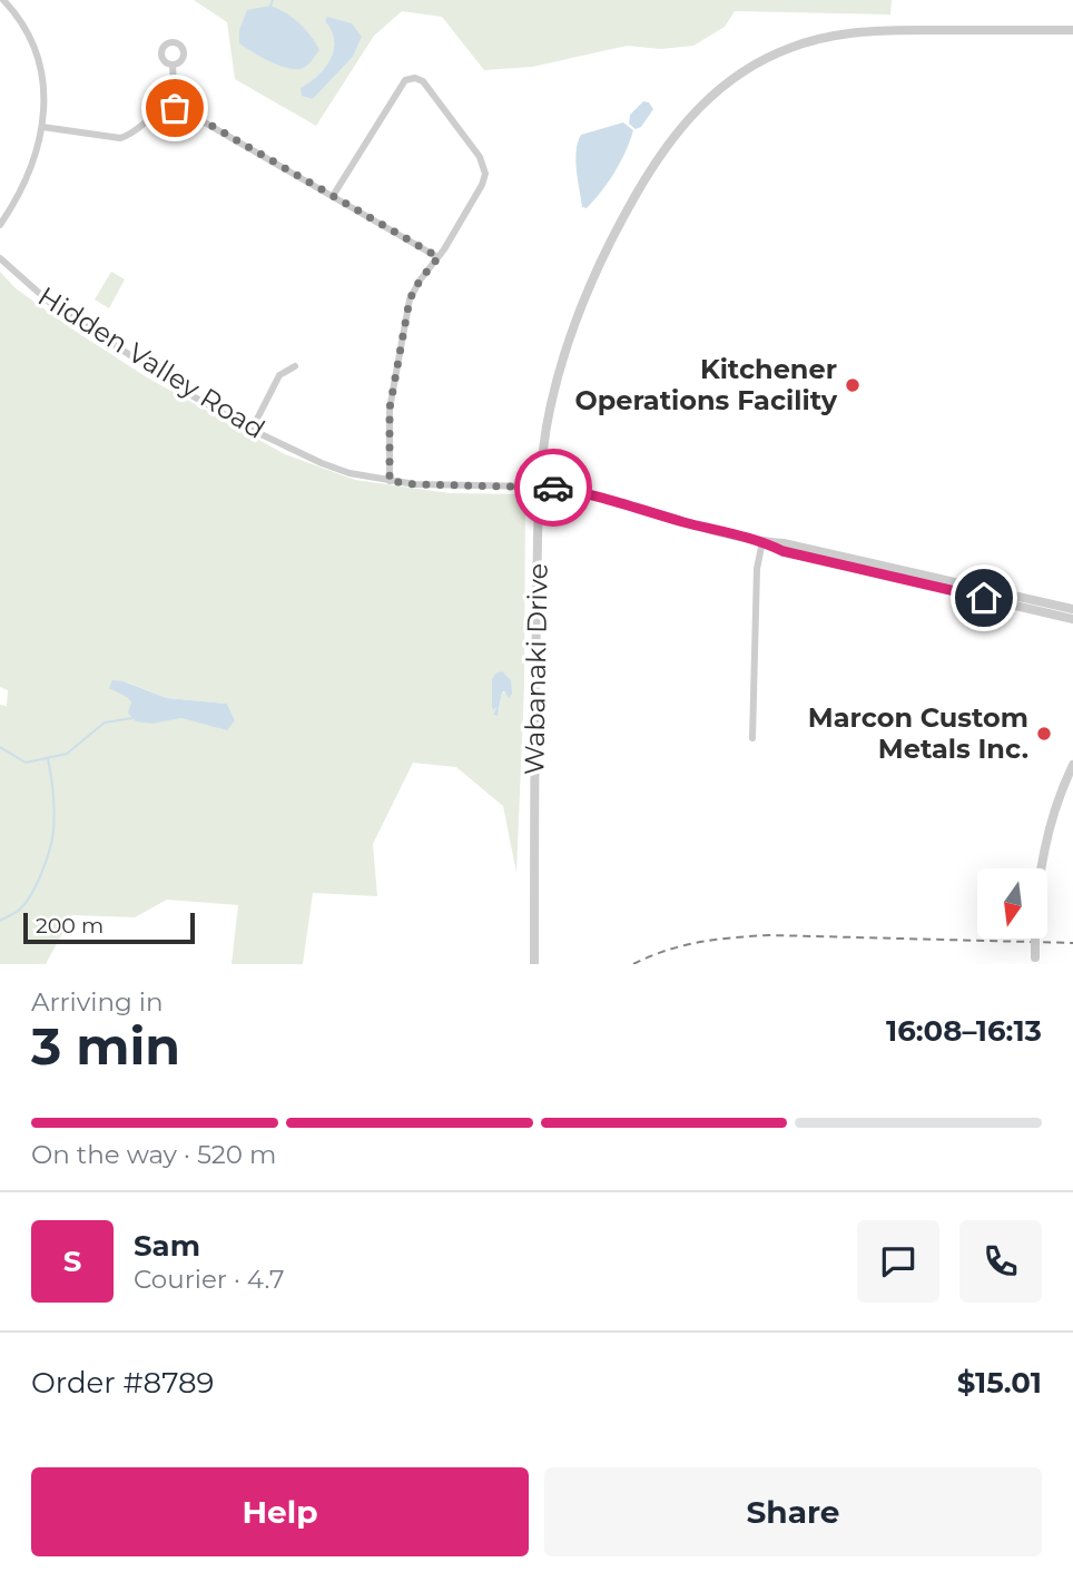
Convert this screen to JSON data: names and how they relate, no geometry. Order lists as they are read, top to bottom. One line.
{"streets":{"street":["Hidden Valley Road","Wabanaki Drive"]},"crossings":[["Hidden Valley Road","Wabanaki Drive"]],"places":["Kitchener Operations Facility","Marcon Custom Metals Inc."],"scale_bar":"200 m","north":"bottom","page":{"scale":"200 m","heading":["3 min","Arriving in","16:08–16:13"],"panel":["Sam","Courier · 4.7","Order #8789","$15.01"],"bar":"On the way · 520 m","round":"S","buttons":["Help","Share"]}}
